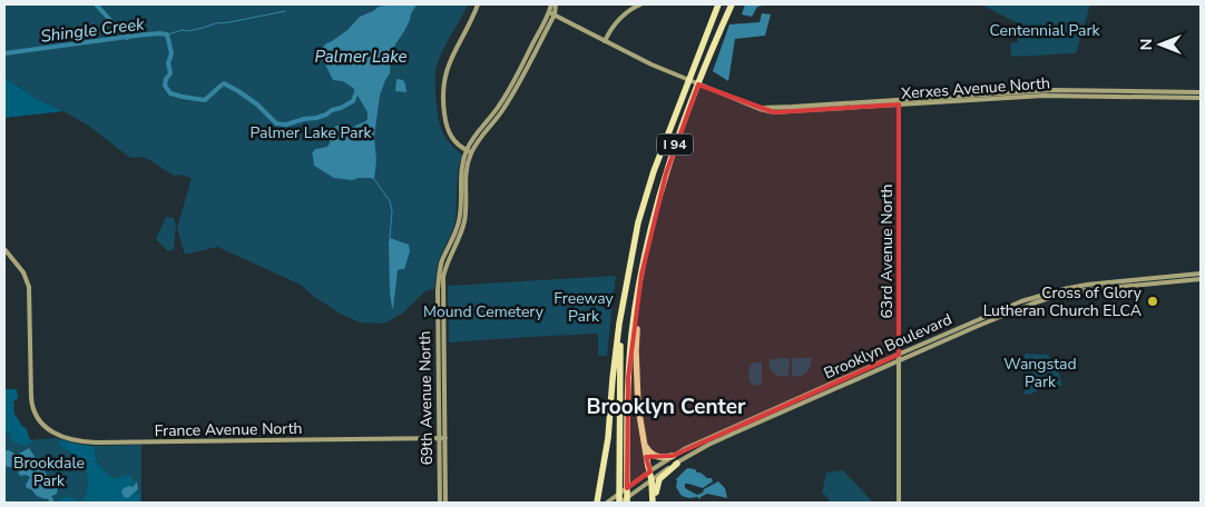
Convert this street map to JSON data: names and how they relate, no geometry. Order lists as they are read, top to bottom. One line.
{"streets":{"highway":["I 94"],"street":["Xerxes Avenue North","63rd Avenue North","Brooklyn Boulevard","69th Avenue North","France Avenue North"]},"crossings":[["Xerxes Avenue North","63rd Avenue North"],["I 94","Brooklyn Boulevard"],["63rd Avenue North","Brooklyn Boulevard"],["69th Avenue North","France Avenue North"]],"districts":["Brooklyn Center"],"water":["Shingle Creek","Palmer Lake"],"parks":["Centennial Park","Palmer Lake Park","Freeway Park","Mound Cemetery","Wangstad Park","Brookdale Park"],"places":["Cross of Glory Lutheran Church ELCA"],"north":"left"}
